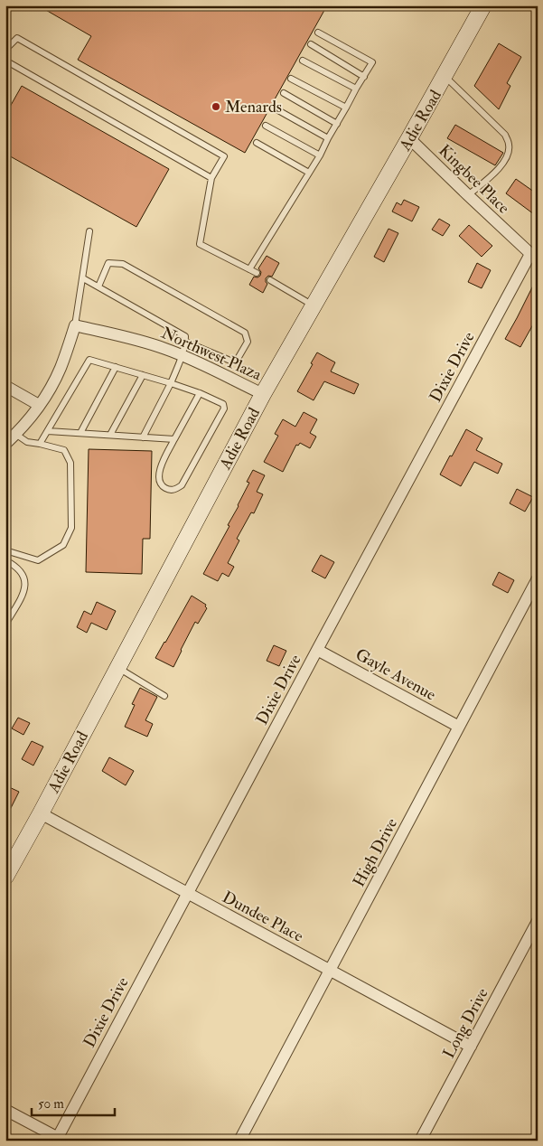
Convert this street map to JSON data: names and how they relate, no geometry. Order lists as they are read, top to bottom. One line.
{"streets":{"street":["Adie Road","Kingbee Place","Northwest Plaza","Dixie Drive","Gayle Avenue","High Drive","Dundee Place","Long Drive"]},"crossings":[["Adie Road","Kingbee Place"],["Adie Road","Northwest Plaza"],["Adie Road","Dundee Place"],["Kingbee Place","Dixie Drive"],["Dixie Drive","Gayle Avenue"],["Dixie Drive","Dundee Place"],["Gayle Avenue","High Drive"],["High Drive","Dundee Place"],["Dundee Place","Long Drive"]],"places":["Menards"],"scale_bar":"50 m"}
